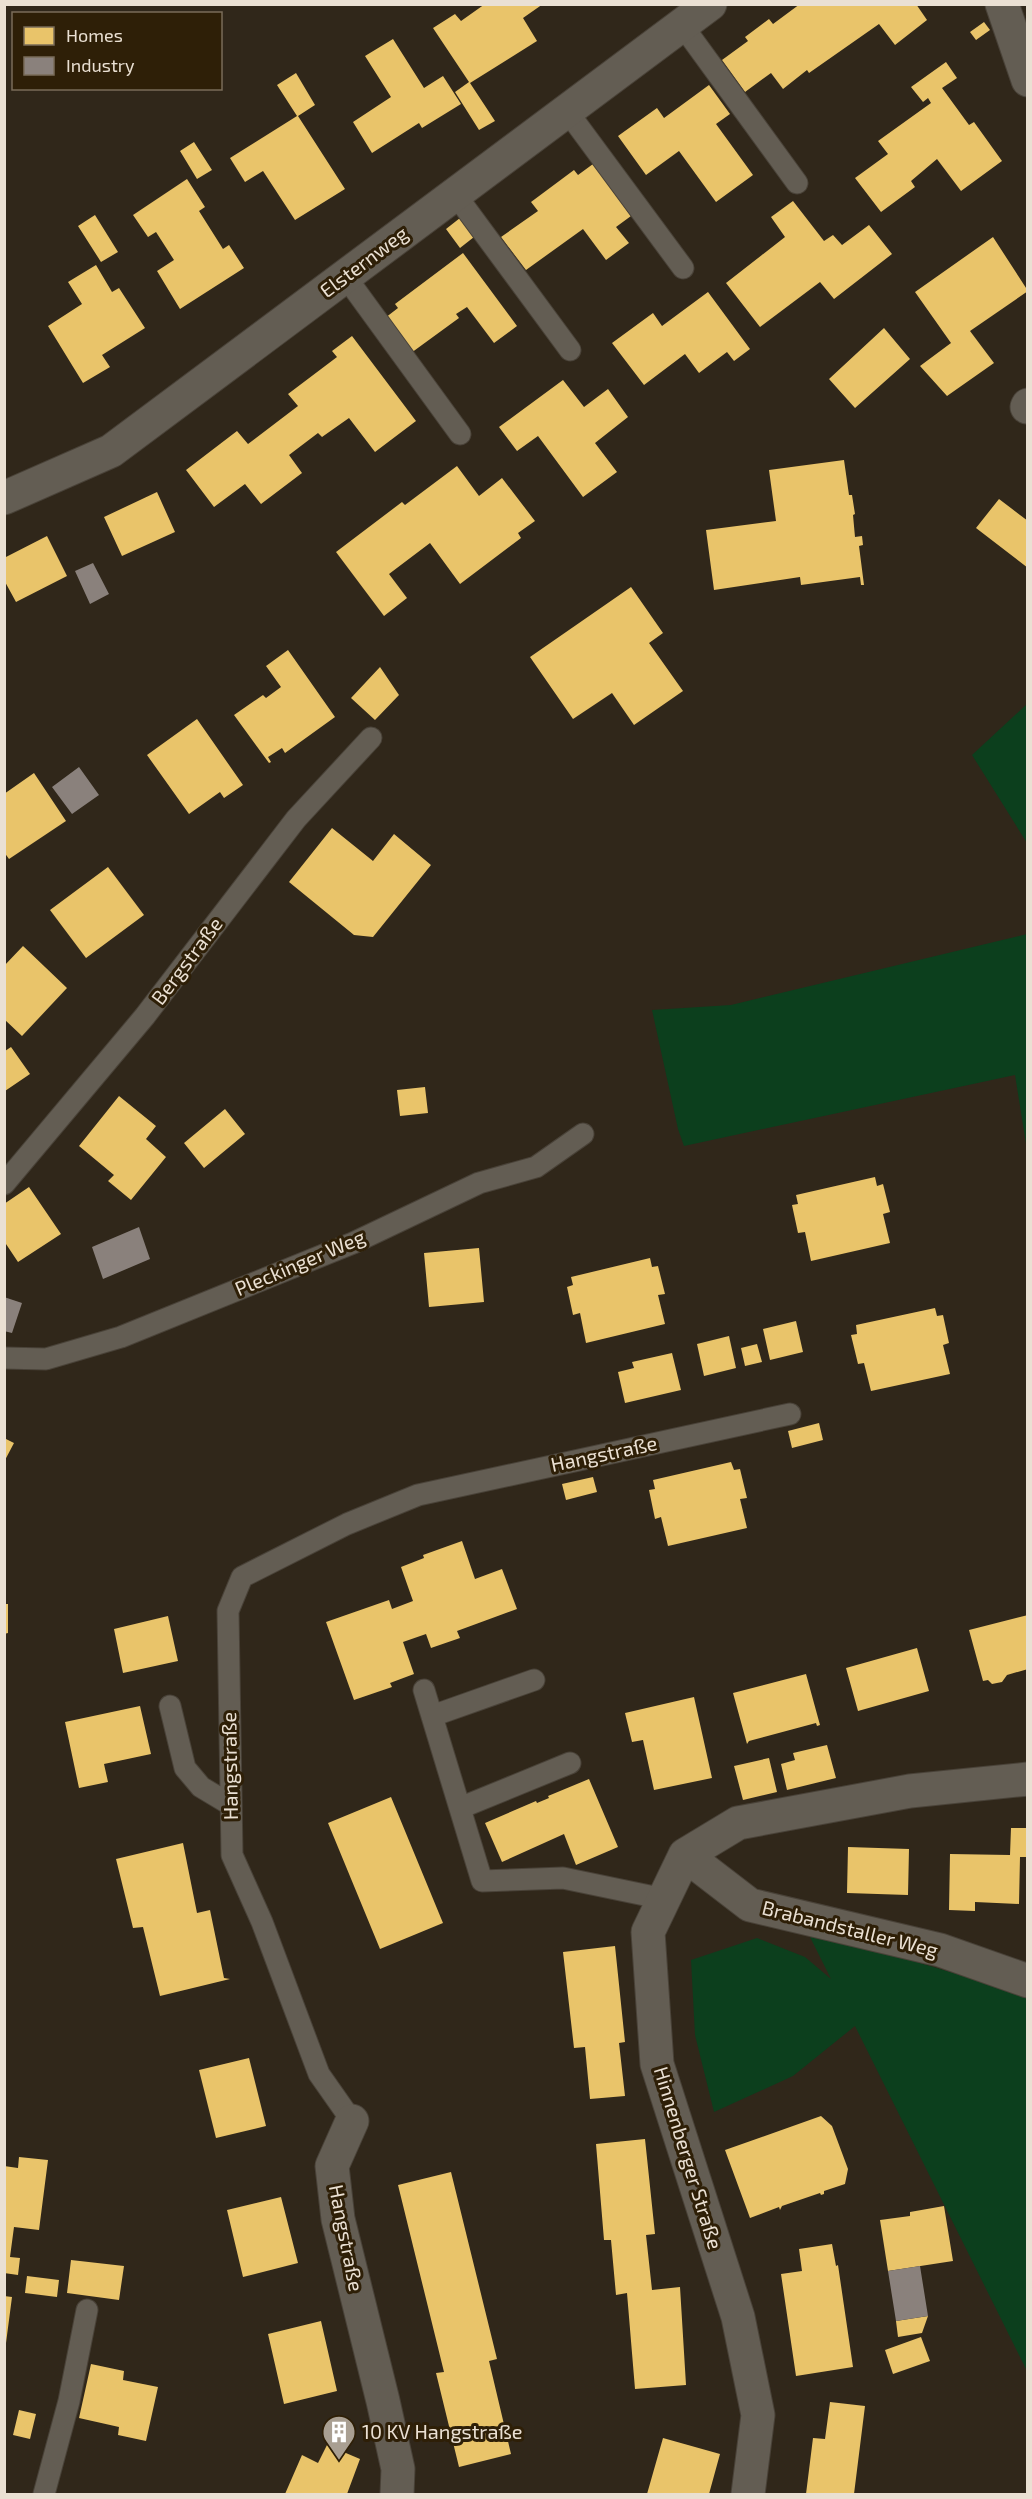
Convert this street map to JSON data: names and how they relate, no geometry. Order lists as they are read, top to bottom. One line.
{"streets":{"street":["Elsternweg","Hangstraße","Brabandstaller Weg","Hinnenberger Straße"],"lane":["Bergstraße","Pleckinger Weg"]},"crossings":[["Brabandstaller Weg","Hinnenberger Straße"]],"places":{"building":["10 KV Hangstraße"]},"legend":["Homes","Industry"]}
